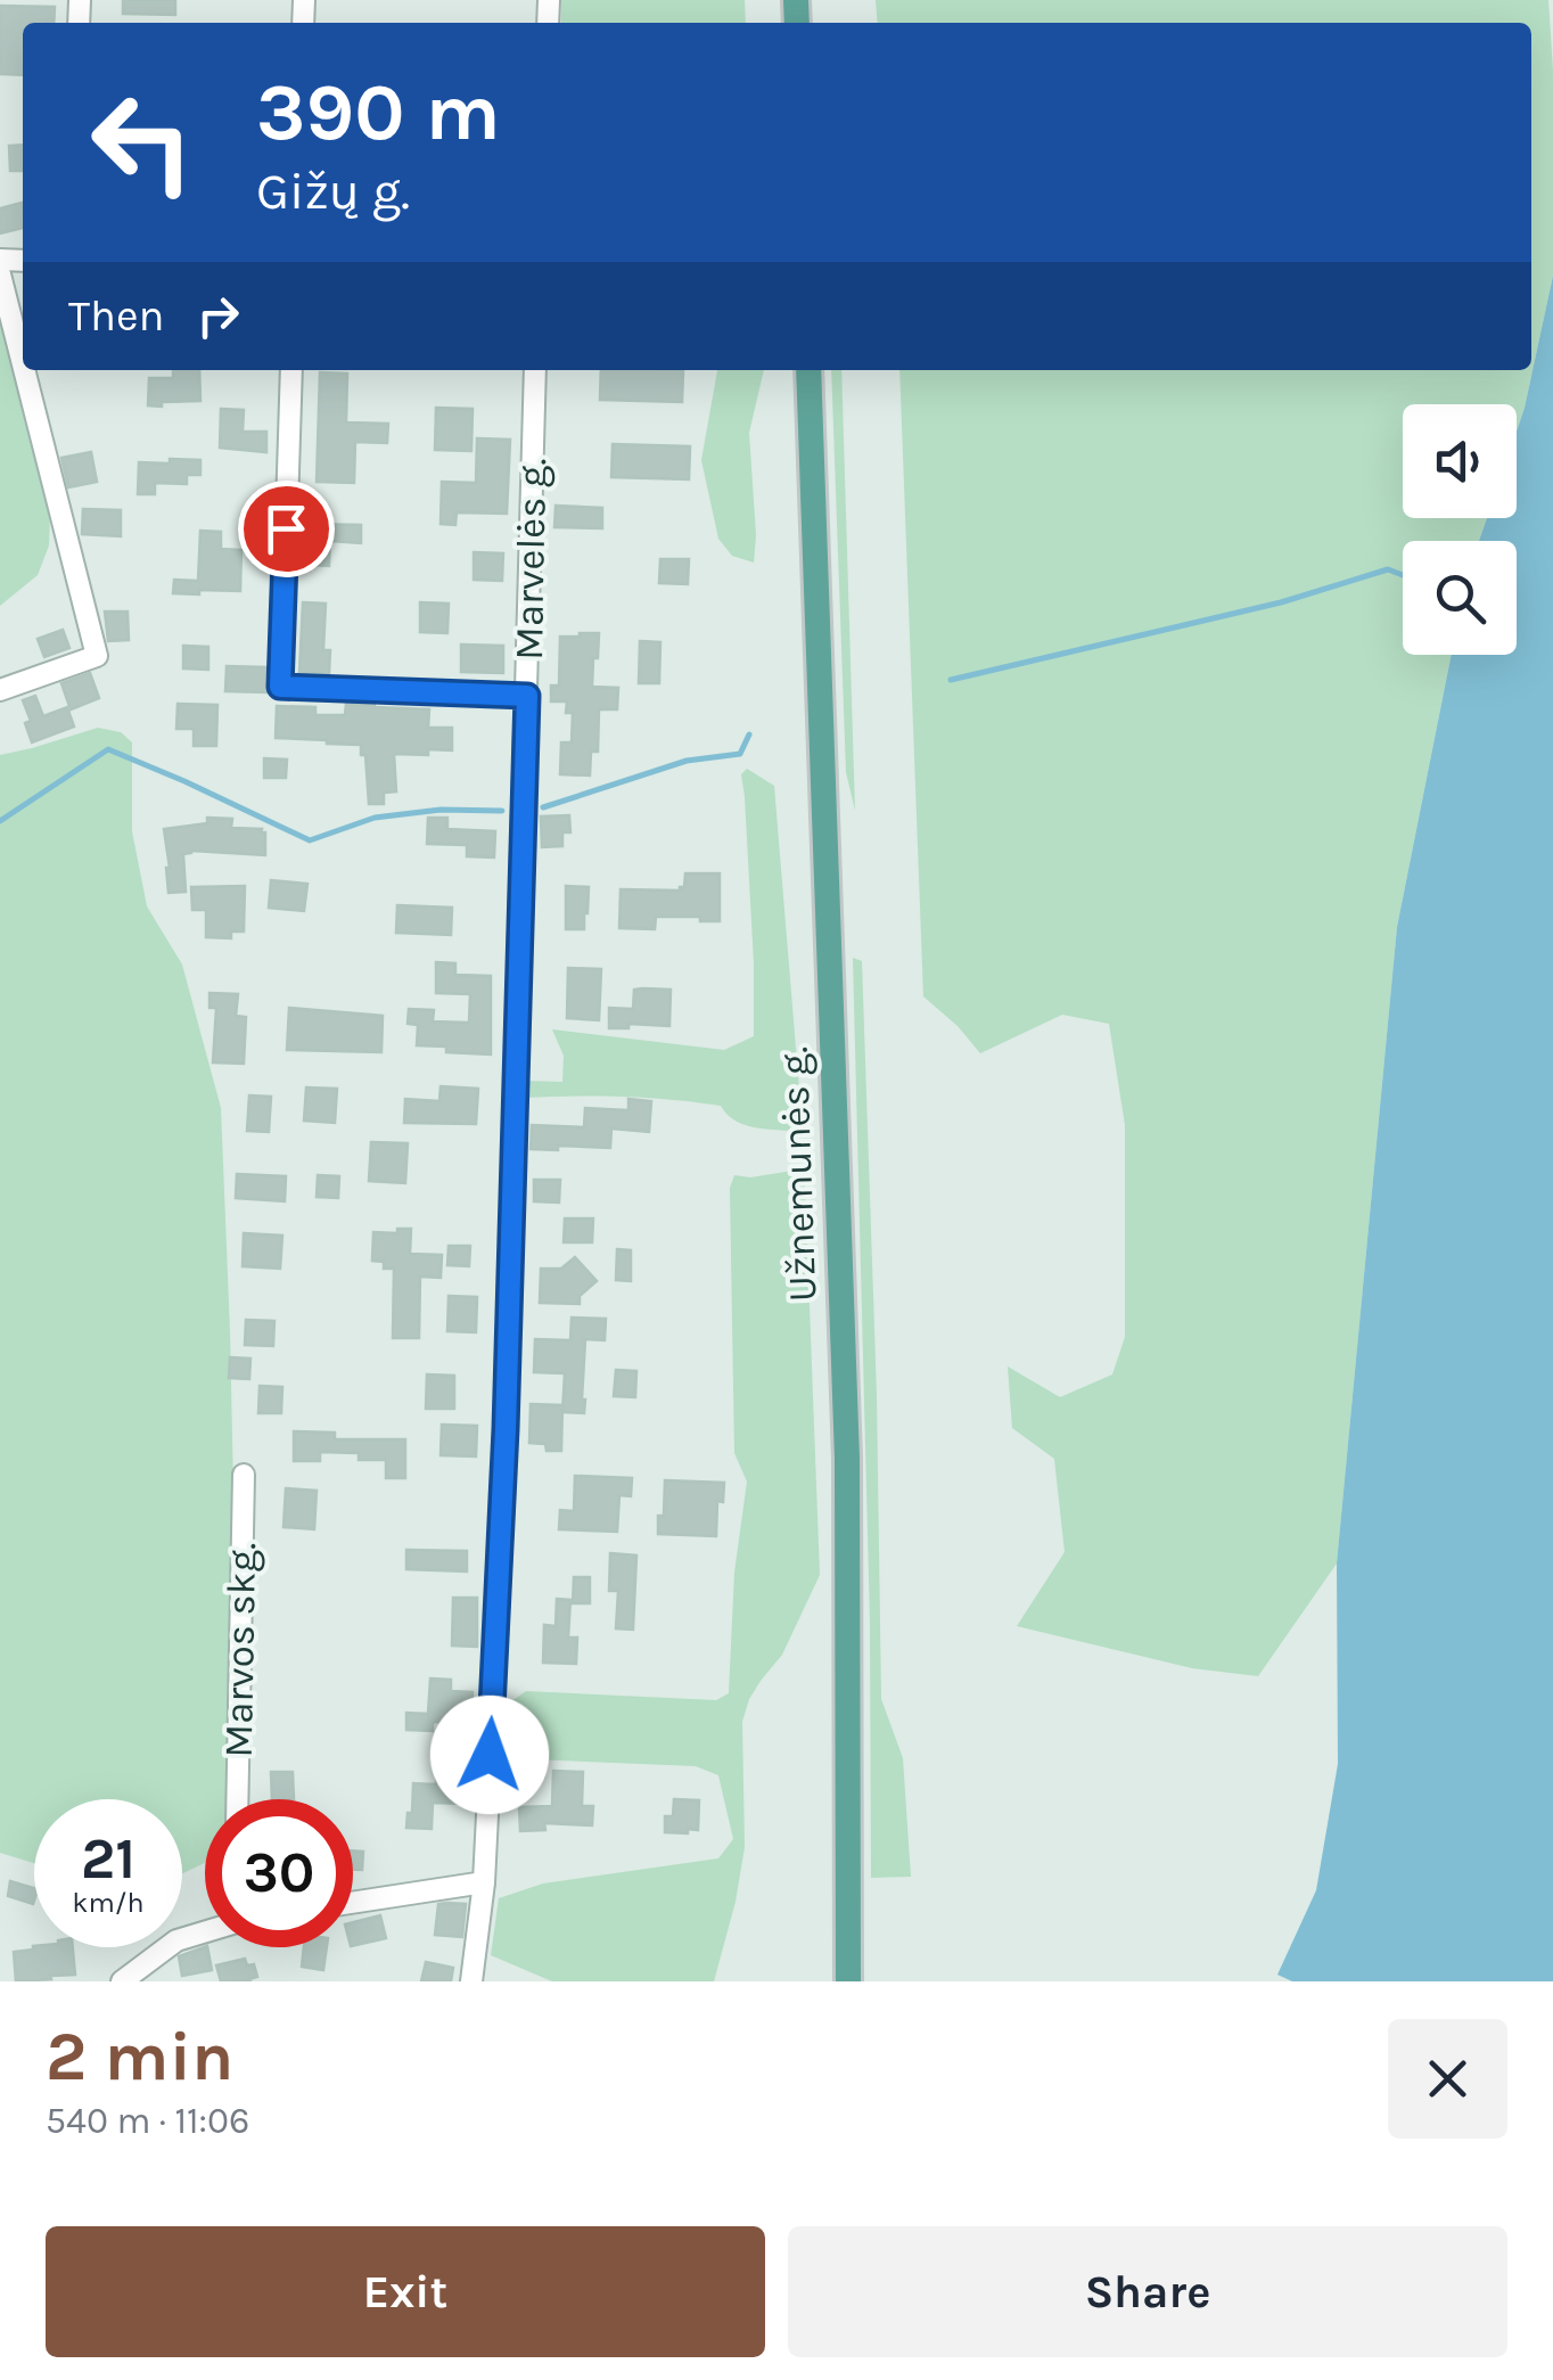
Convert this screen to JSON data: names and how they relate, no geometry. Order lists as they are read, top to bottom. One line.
{"streets":{"main road":["Užnemunės g."],"street":["Marvelės g.","Marvos skg."]},"page":{"turn":["390 m","Gižų g."],"then":"Then","speed":"21 km/h","limit":"30","heading":["2 min","540 m · 11:06"],"buttons":["Exit","Share"]}}
